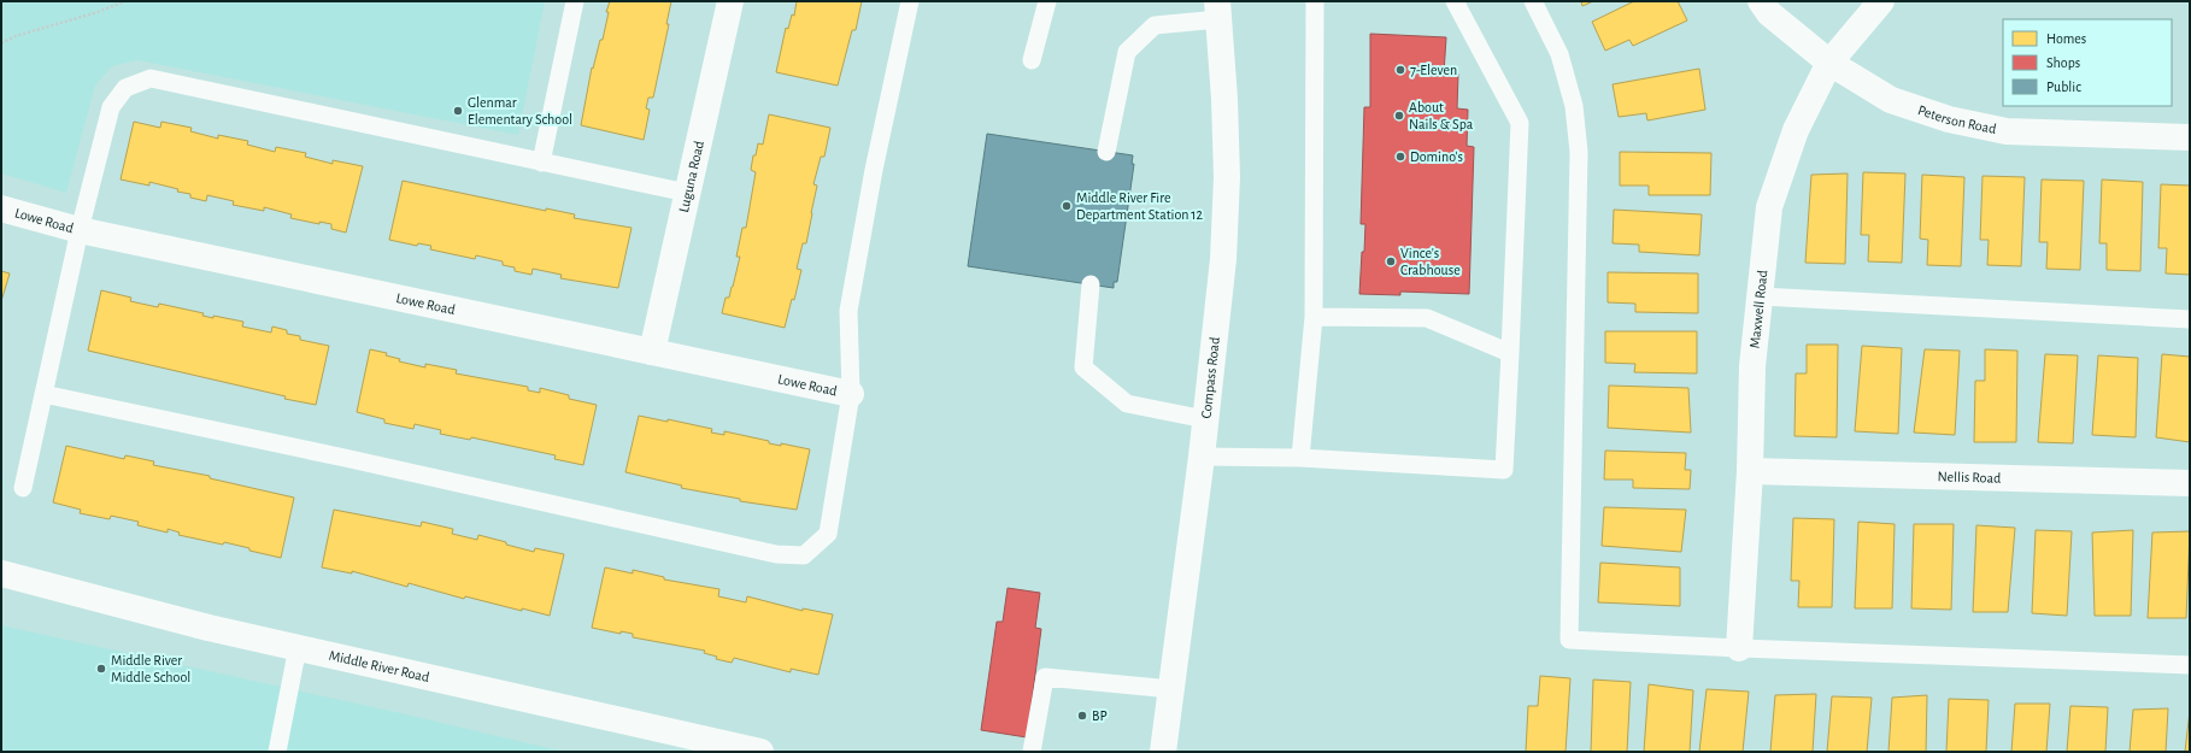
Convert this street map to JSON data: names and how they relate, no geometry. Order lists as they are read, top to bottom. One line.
{"streets":{"street":["Peterson Road","Luguna Road","Lowe Road","Maxwell Road","Compass Road","Nellis Road","Middle River Road"]},"crossings":[["Peterson Road","Maxwell Road"],["Luguna Road","Lowe Road"],["Maxwell Road","Nellis Road"]],"places":["7-Eleven","Glenmar Elementary School","About Nails & Spa","Domino's","Middle River Fire Department Station 12","Vince’s Crabhouse","Middle River Middle School","BP"],"legend":["Homes","Shops","Public"]}
